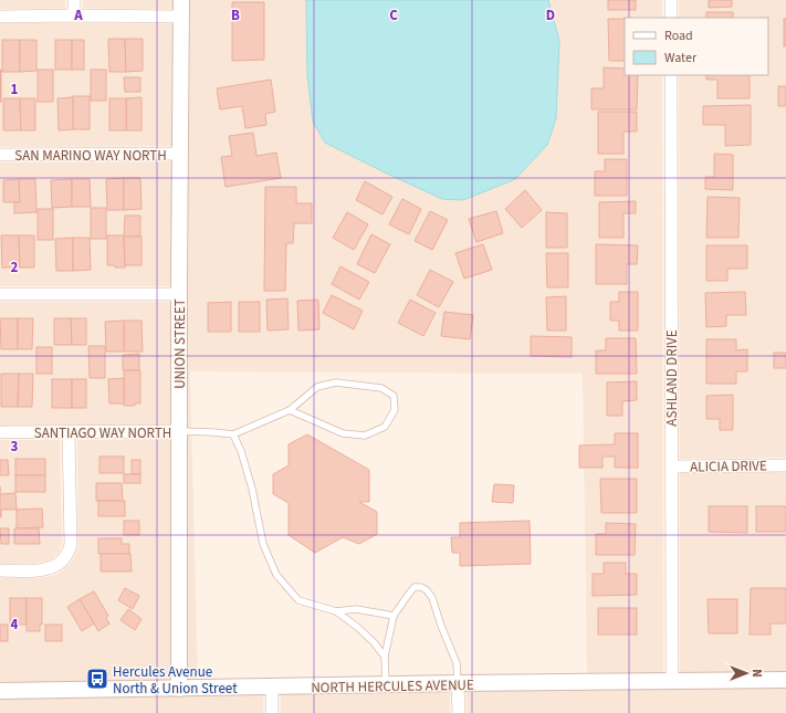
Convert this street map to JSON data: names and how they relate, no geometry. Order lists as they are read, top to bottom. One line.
{"streets":{"street":["SAN MARINO WAY NORTH","UNION STREET","ASHLAND DRIVE","SANTIAGO WAY NORTH","ALICIA DRIVE","NORTH HERCULES AVENUE"]},"crossings":[["SAN MARINO WAY NORTH","UNION STREET"],["UNION STREET","SANTIAGO WAY NORTH"],["UNION STREET","NORTH HERCULES AVENUE"],["ASHLAND DRIVE","ALICIA DRIVE"],["ASHLAND DRIVE","NORTH HERCULES AVENUE"]],"places":{"bus stop":["Hercules Avenue North & Union Street"]},"legend":["Road","Water"],"north":"right","grid":{"columns":["A","B","C","D"],"rows":["1","2","3","4"]}}
